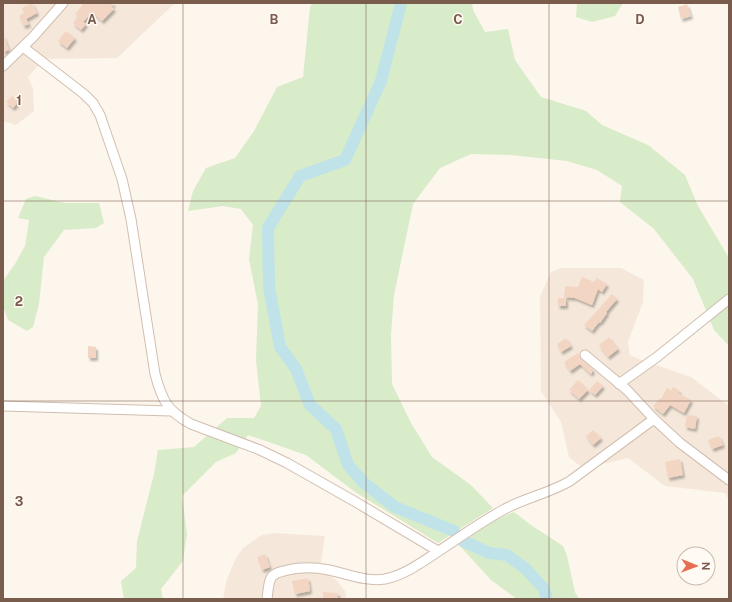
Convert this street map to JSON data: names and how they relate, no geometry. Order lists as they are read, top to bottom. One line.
{"north":"right","grid":{"columns":["A","B","C","D"],"rows":["1","2","3"]}}
